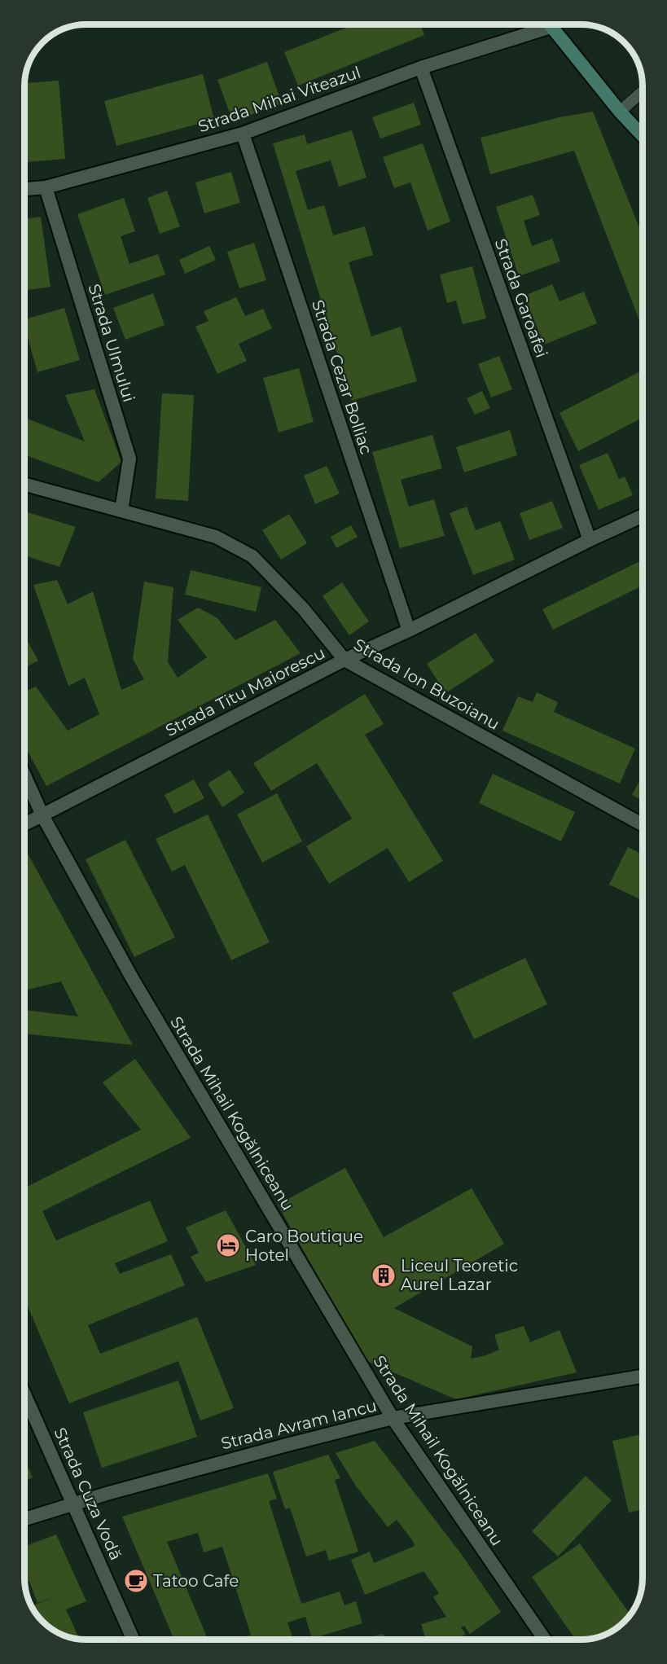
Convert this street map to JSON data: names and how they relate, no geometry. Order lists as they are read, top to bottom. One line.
{"streets":{"street":["Strada Mihai Viteazul","Strada Garoafei","Strada Ulmului","Strada Cezar Bolliac","Strada Ion Buzoianu","Strada Titu Maiorescu","Strada Mihail Kogălniceanu","Strada Avram Iancu","Strada Cuza Vodă"]},"crossings":[["Strada Mihai Viteazul","Strada Garoafei"],["Strada Mihai Viteazul","Strada Ulmului"],["Strada Mihai Viteazul","Strada Cezar Bolliac"],["Strada Garoafei","Strada Titu Maiorescu"],["Strada Ulmului","Strada Ion Buzoianu"],["Strada Cezar Bolliac","Strada Titu Maiorescu"],["Strada Ion Buzoianu","Strada Titu Maiorescu"],["Strada Titu Maiorescu","Strada Mihail Kogălniceanu"],["Strada Mihail Kogălniceanu","Strada Avram Iancu"],["Strada Avram Iancu","Strada Cuza Vodă"]],"places":{"hotel":["Caro Boutique Hotel"],"building":["Liceul Teoretic Aurel Lazar"],"cafe":["Tatoo Cafe"]}}
